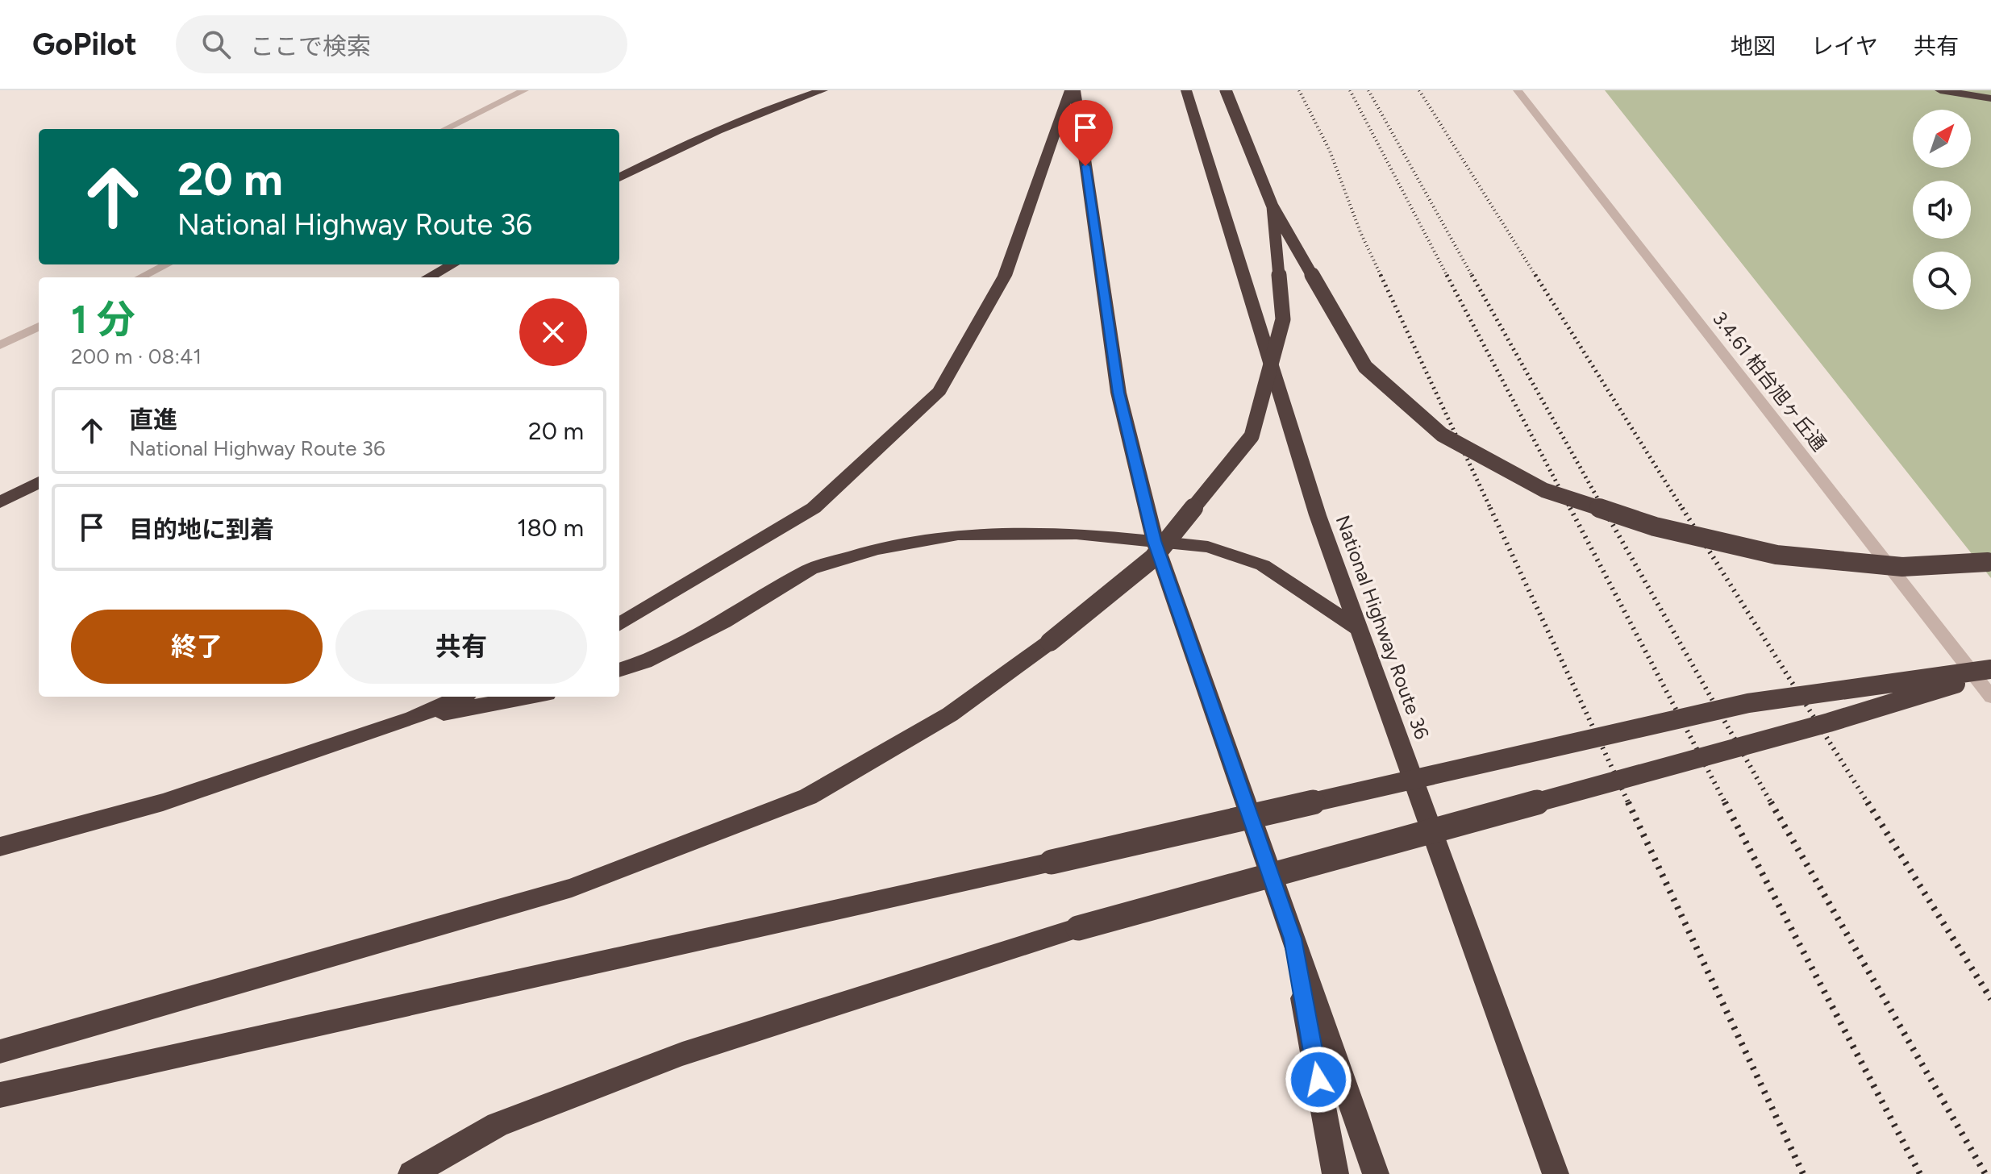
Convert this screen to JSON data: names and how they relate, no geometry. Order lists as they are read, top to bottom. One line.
{"streets":{"highway":["National Highway Route 36"],"street":["3.4.61 柏台旭ヶ丘通"]},"north":"top right","page":{"header":"GoPilot","search":"ここで検索","nav":["地図","レイヤ","共有"],"turn":["20 m","National Highway Route 36"],"heading":["1 分","200 m · 08:41"],"list":[{"name":"直進","note":"National Highway Route 36","value":"20 m"},{"name":"目的地に到着","value":"180 m"}],"buttons":["終了","共有"]}}
